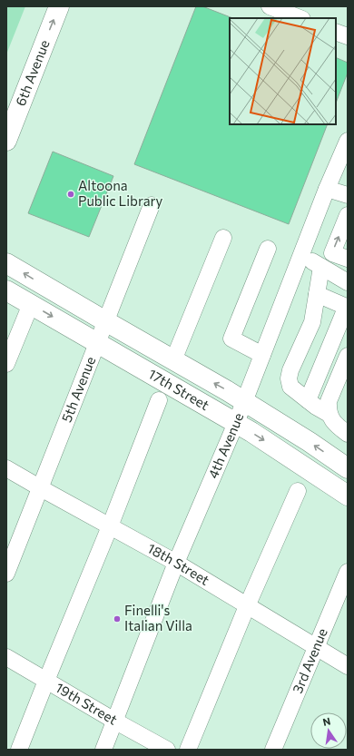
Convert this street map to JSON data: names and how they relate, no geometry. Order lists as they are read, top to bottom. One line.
{"streets":{"main road":["6th Avenue","17th Street"],"street":["5th Avenue","4th Avenue","18th Street","3rd Avenue","19th Street"]},"crossings":[["5th Avenue","17th Street"],["5th Avenue","18th Street"],["17th Street","4th Avenue"],["4th Avenue","18th Street"],["4th Avenue","19th Street"],["18th Street","3rd Avenue"]],"one_way":["6th Avenue"],"places":["Altoona Public Library","Finelli's Italian Villa"],"north":"top"}
